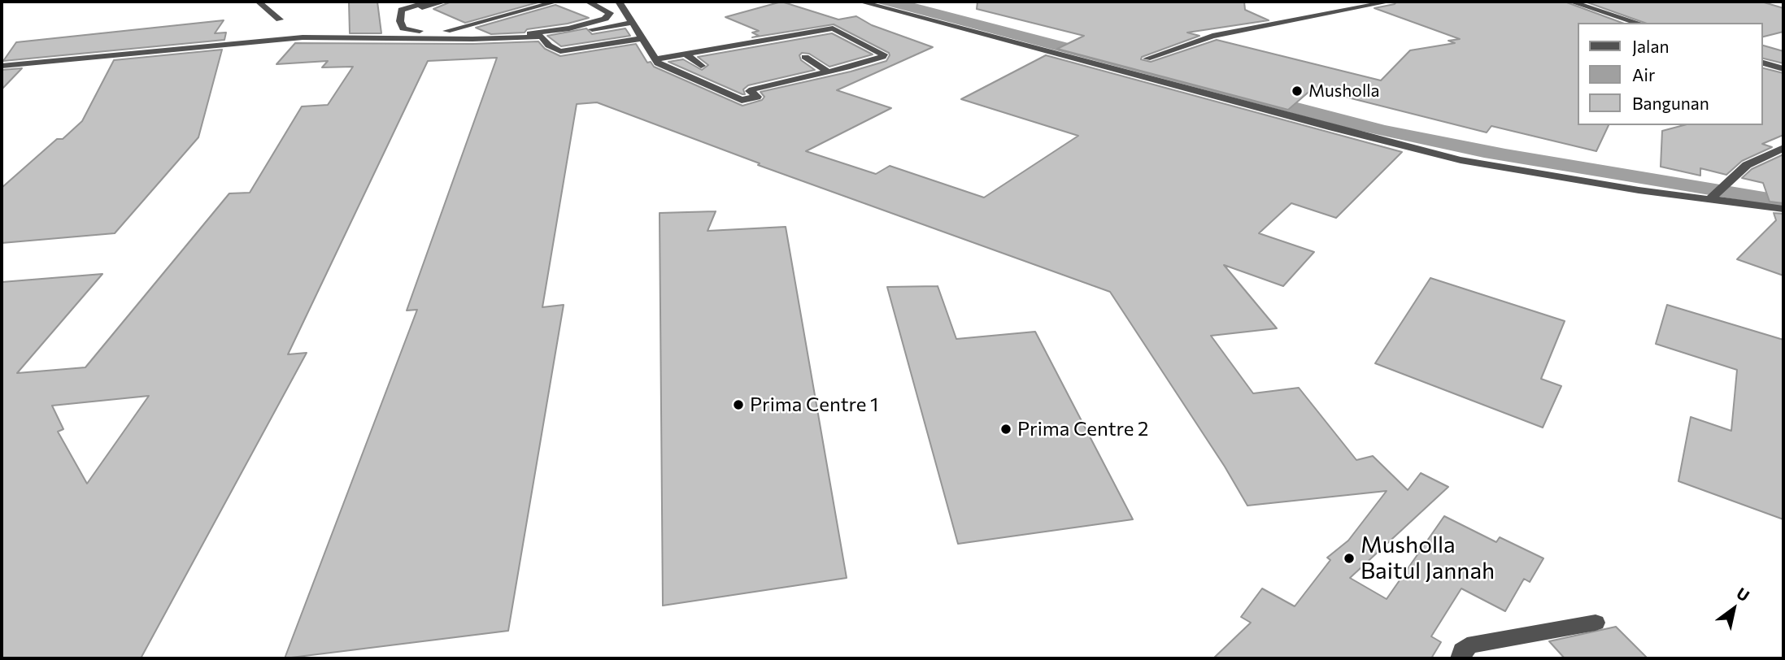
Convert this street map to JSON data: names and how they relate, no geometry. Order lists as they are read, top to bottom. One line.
{"places":["Musholla","Prima Centre 1","Prima Centre 2","Musholla Baitul Jannah"],"legend":["Jalan","Air","Bangunan"],"north":"top right"}
